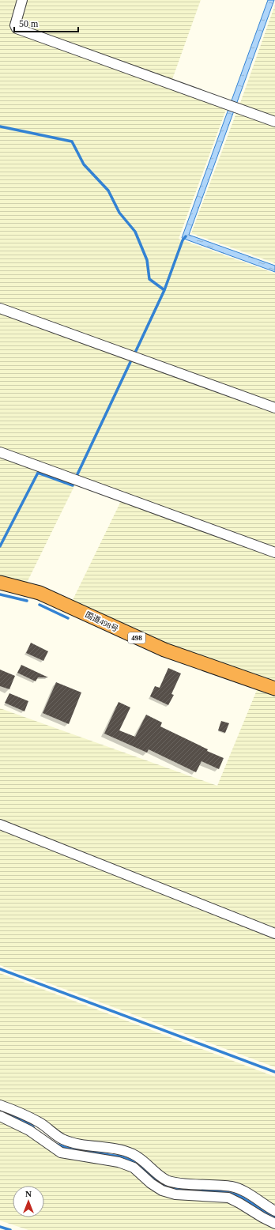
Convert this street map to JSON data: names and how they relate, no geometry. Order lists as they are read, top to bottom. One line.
{"streets":{"highway":["国道498号","498"]},"scale_bar":"50 m","north":"top"}
